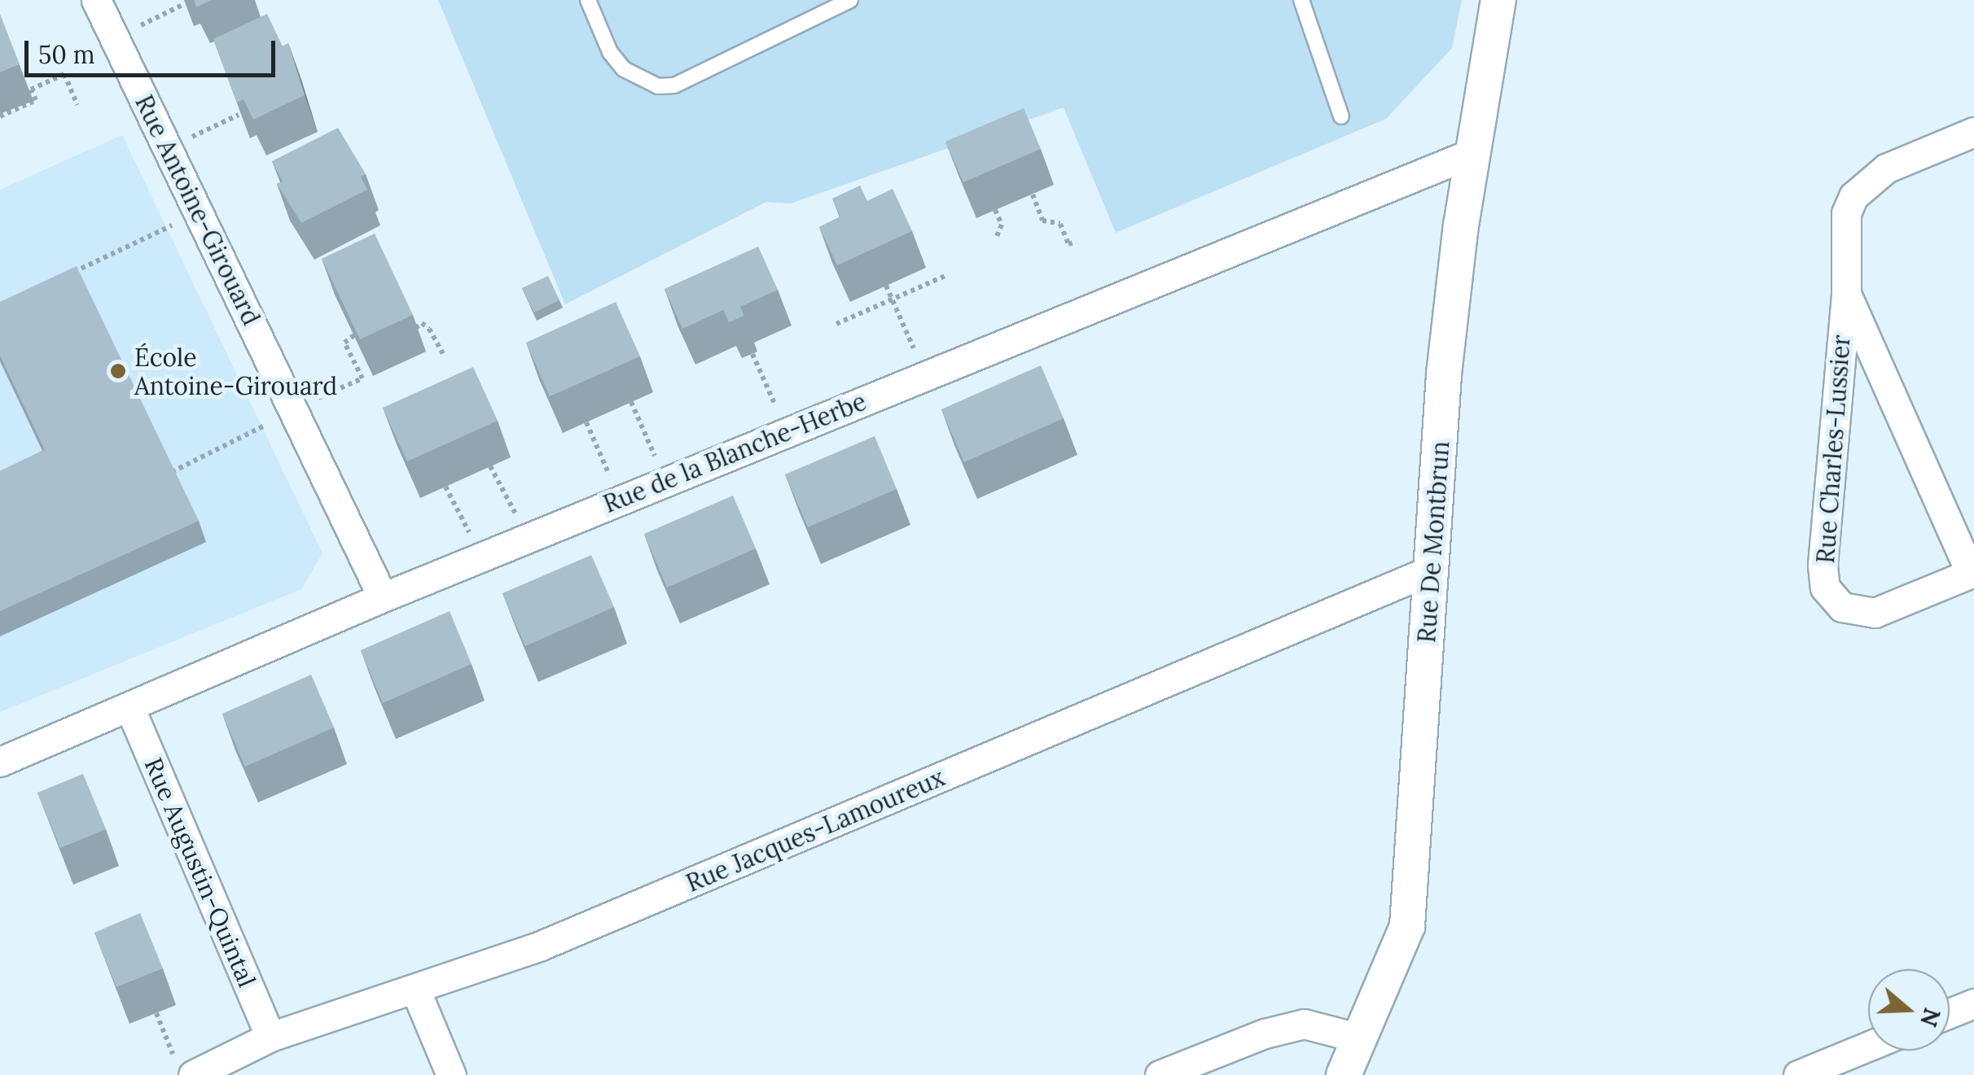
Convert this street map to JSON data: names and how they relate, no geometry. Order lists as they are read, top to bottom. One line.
{"streets":{"street":["Rue Antoine-Girouard","Rue Charles-Lussier","Rue de la Blanche-Herbe","Rue De Montbrun","Rue Jacques-Lamoureux","Rue Augustin-Quintal"]},"crossings":[["Rue Antoine-Girouard","Rue de la Blanche-Herbe"],["Rue de la Blanche-Herbe","Rue De Montbrun"],["Rue de la Blanche-Herbe","Rue Augustin-Quintal"],["Rue De Montbrun","Rue Jacques-Lamoureux"],["Rue Jacques-Lamoureux","Rue Augustin-Quintal"]],"places":["École Antoine-Girouard"],"scale_bar":"50 m","north":"right"}
